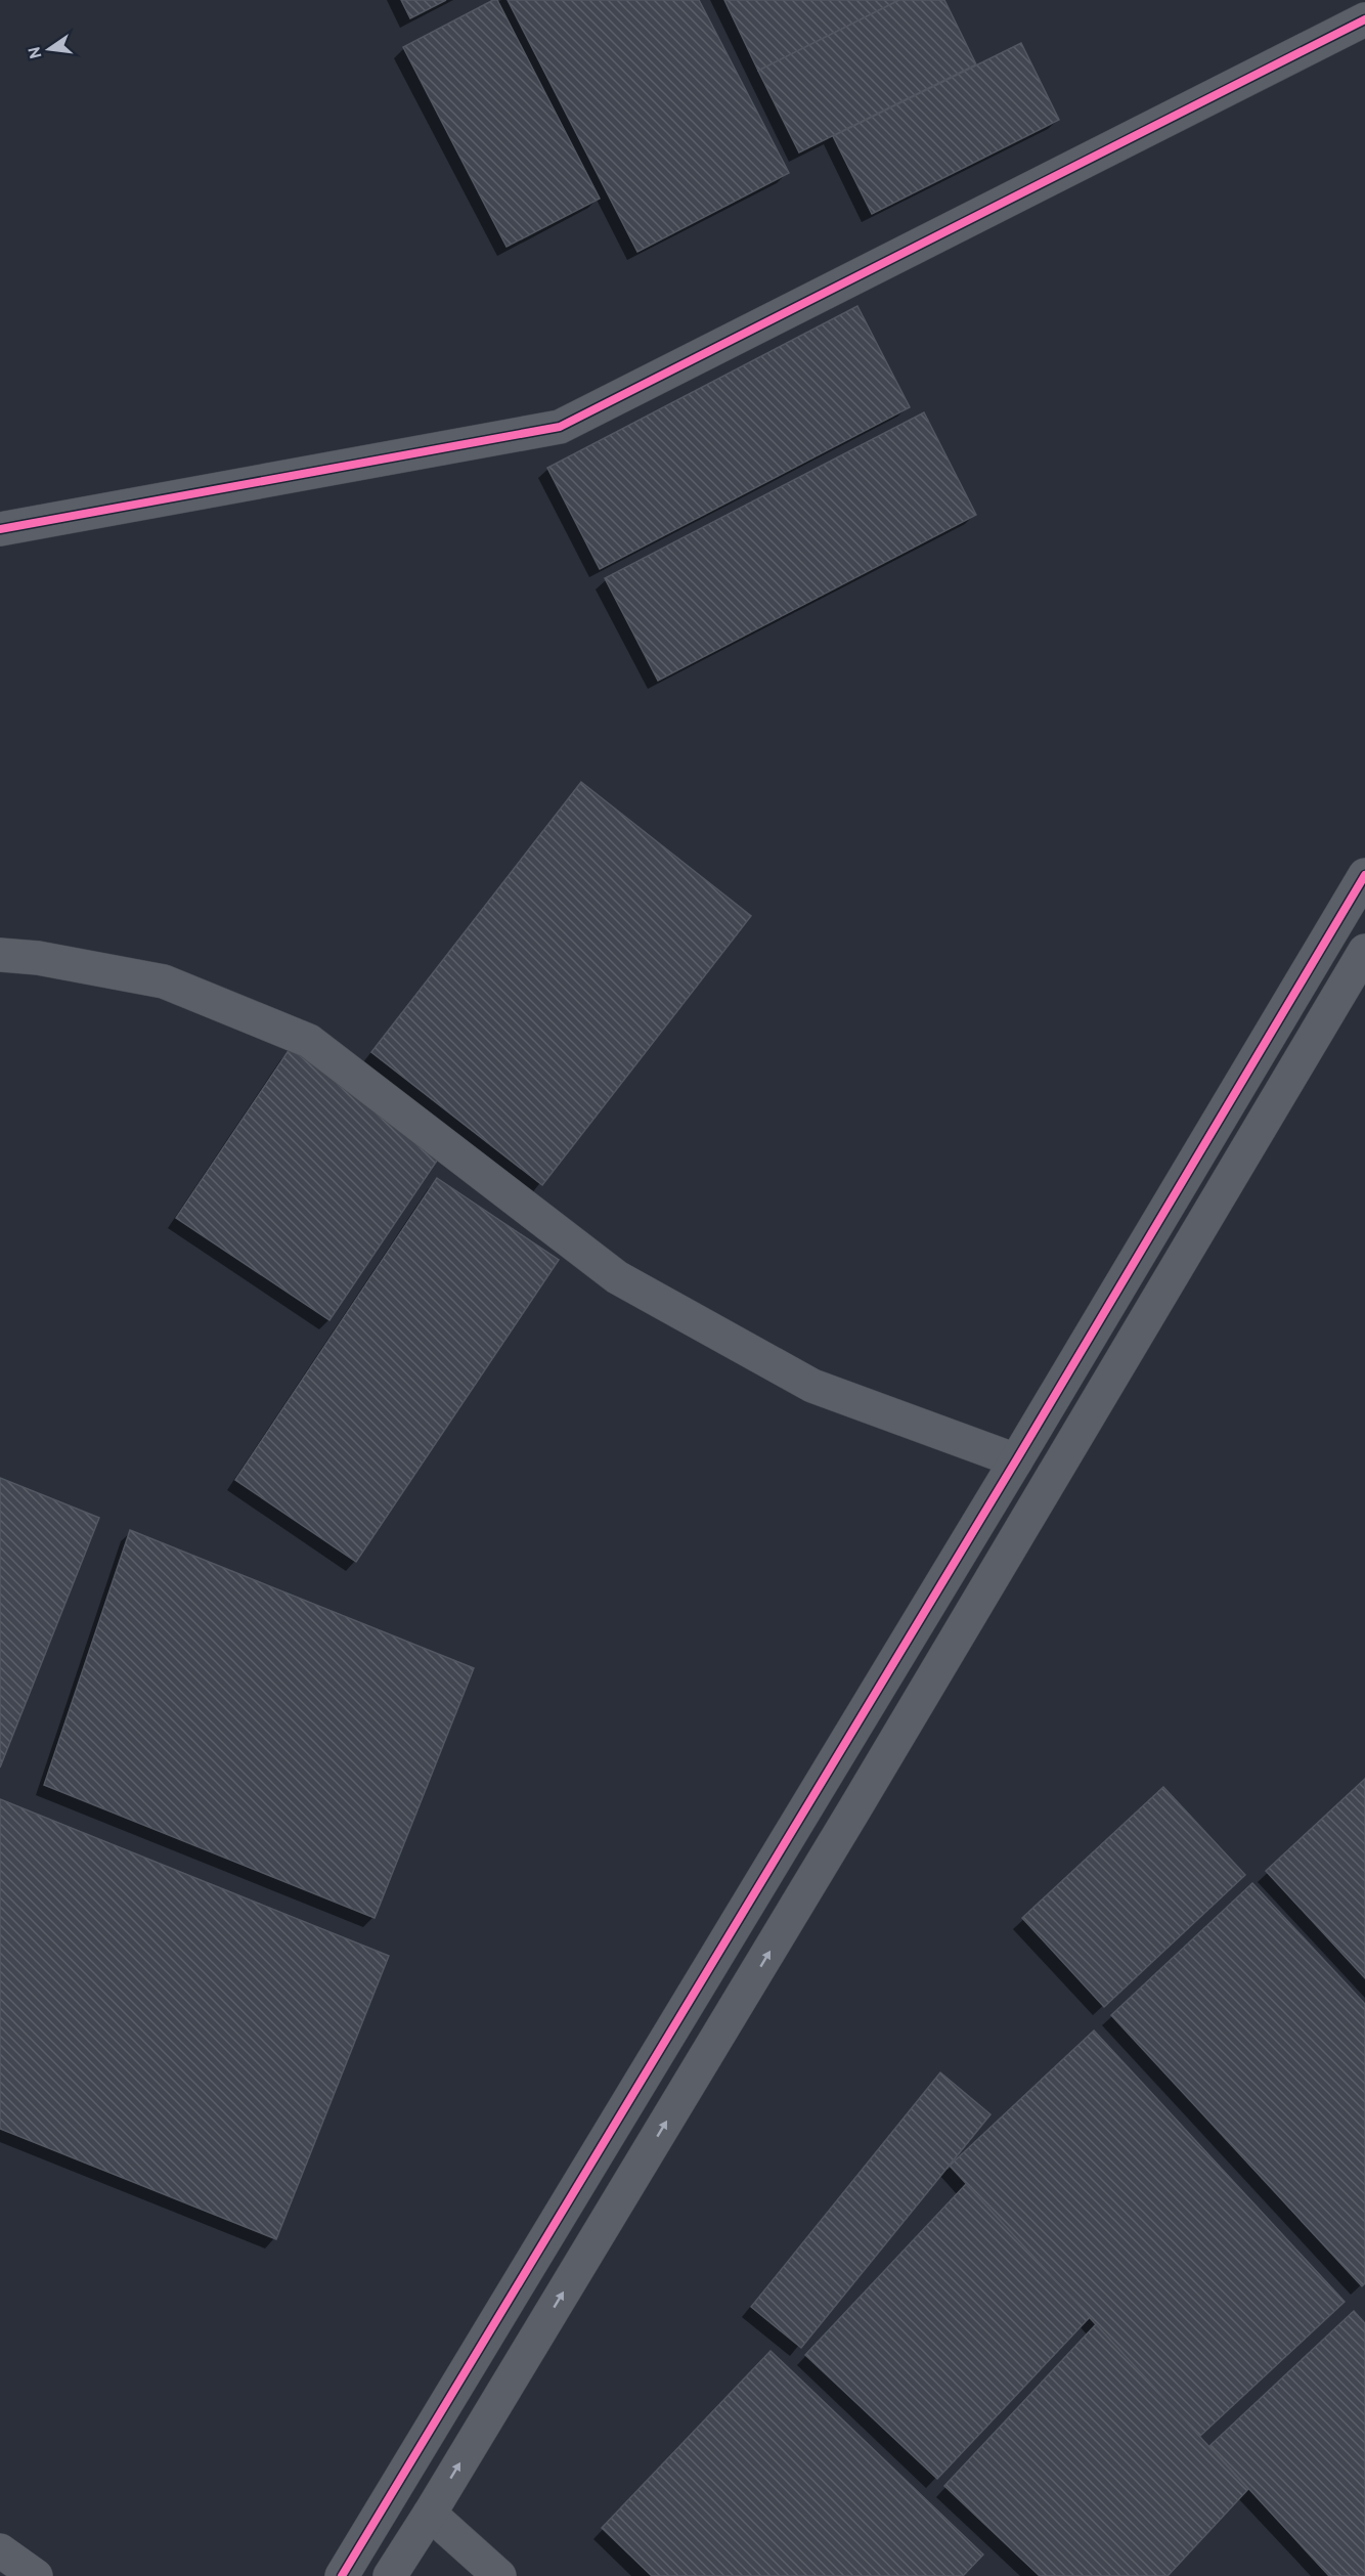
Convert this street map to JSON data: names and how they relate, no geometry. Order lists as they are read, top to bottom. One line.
{"north":"left"}
